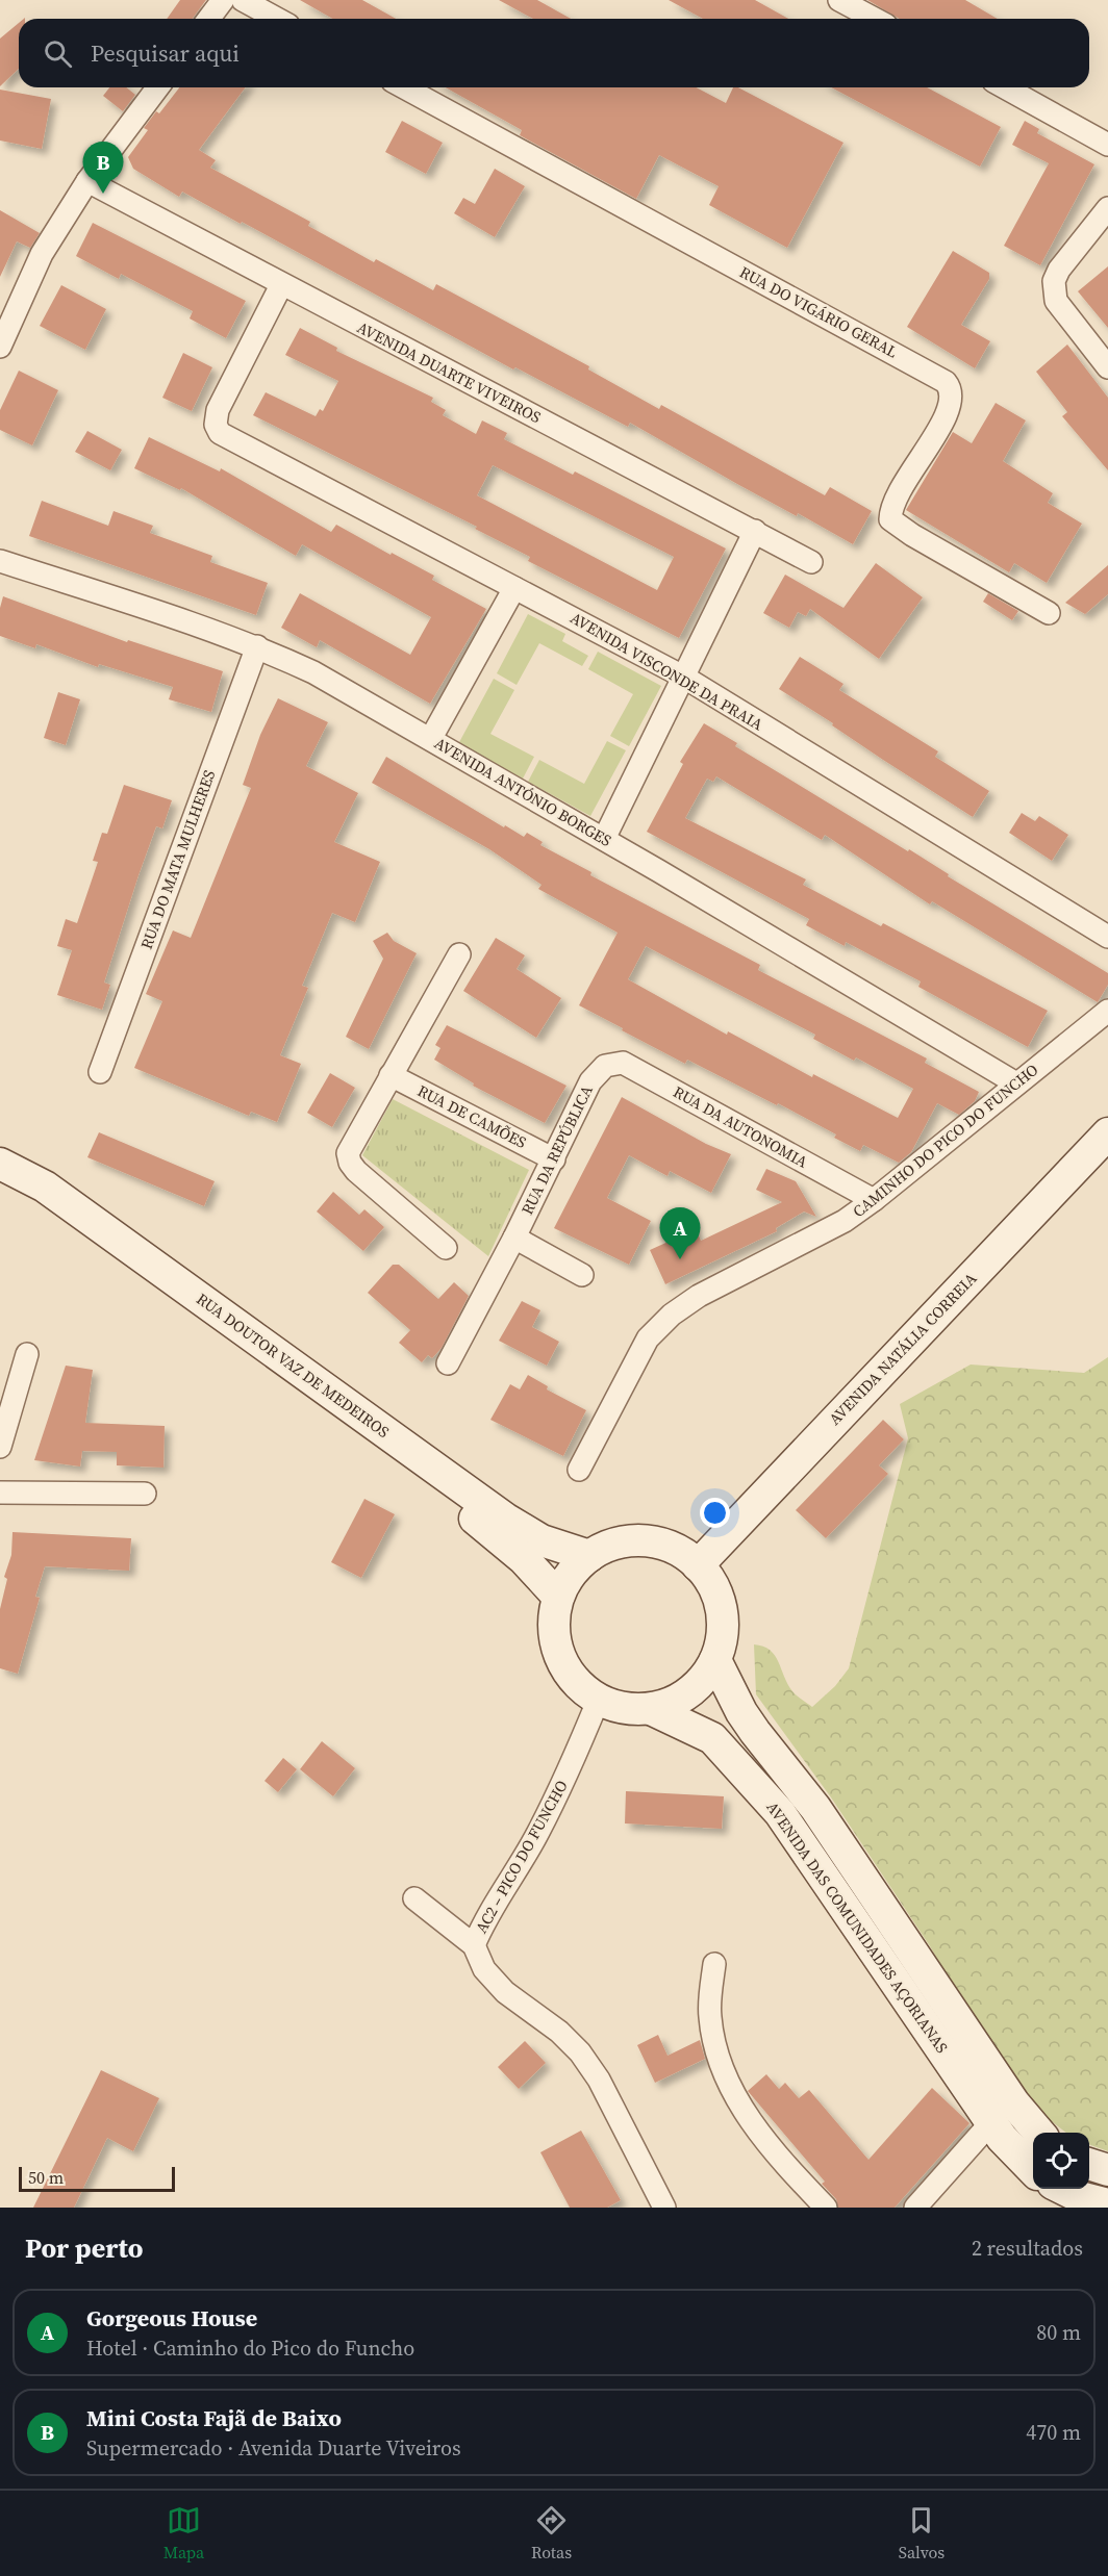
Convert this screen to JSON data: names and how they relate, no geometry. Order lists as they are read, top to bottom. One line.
{"streets":{"street":["RUA DO VIGÁRIO GERAL","AVENIDA DUARTE VIVEIROS","AVENIDA VISCONDE DA PRAIA","AVENIDA ANTÓNIO BORGES","RUA DO MATA MULHERES","RUA DE CAMÕES","RUA DA AUTONOMIA","CAMINHO DO PICO DO FUNCHO","RUA DA REPÚBLICA","AVENIDA NATÁLIA CORREIA","RUA DOUTOR VAZ DE MEDEIROS","AC2 – PICO DO FUNCHO","AVENIDA DAS COMUNIDADES AÇORIANAS"]},"crossings":[["AVENIDA DUARTE VIVEIROS","AVENIDA VISCONDE DA PRAIA"],["AVENIDA ANTÓNIO BORGES","RUA DO MATA MULHERES"],["AVENIDA ANTÓNIO BORGES","CAMINHO DO PICO DO FUNCHO"],["RUA DE CAMÕES","RUA DA REPÚBLICA"],["RUA DA AUTONOMIA","CAMINHO DO PICO DO FUNCHO"],["RUA DA AUTONOMIA","RUA DA REPÚBLICA"],["AVENIDA NATÁLIA CORREIA","RUA DOUTOR VAZ DE MEDEIROS"],["AVENIDA NATÁLIA CORREIA","AC2 – PICO DO FUNCHO"],["AVENIDA NATÁLIA CORREIA","AVENIDA DAS COMUNIDADES AÇORIANAS"],["RUA DOUTOR VAZ DE MEDEIROS","AC2 – PICO DO FUNCHO"],["RUA DOUTOR VAZ DE MEDEIROS","AVENIDA DAS COMUNIDADES AÇORIANAS"],["AC2 – PICO DO FUNCHO","AVENIDA DAS COMUNIDADES AÇORIANAS"]],"scale_bar":"50 m","page":{"search":"Pesquisar aqui","pins":["B","A"],"scale":"50 m","heading":["Por perto","2 resultados"],"list":[{"mark":"A","name":"Gorgeous House","note":"Hotel · Caminho do Pico do Funcho","value":"80 m"},{"mark":"B","name":"Mini Costa Fajã de Baixo","note":"Supermercado · Avenida Duarte Viveiros","value":"470 m"}],"nav":["Mapa","Rotas","Salvos"]}}
